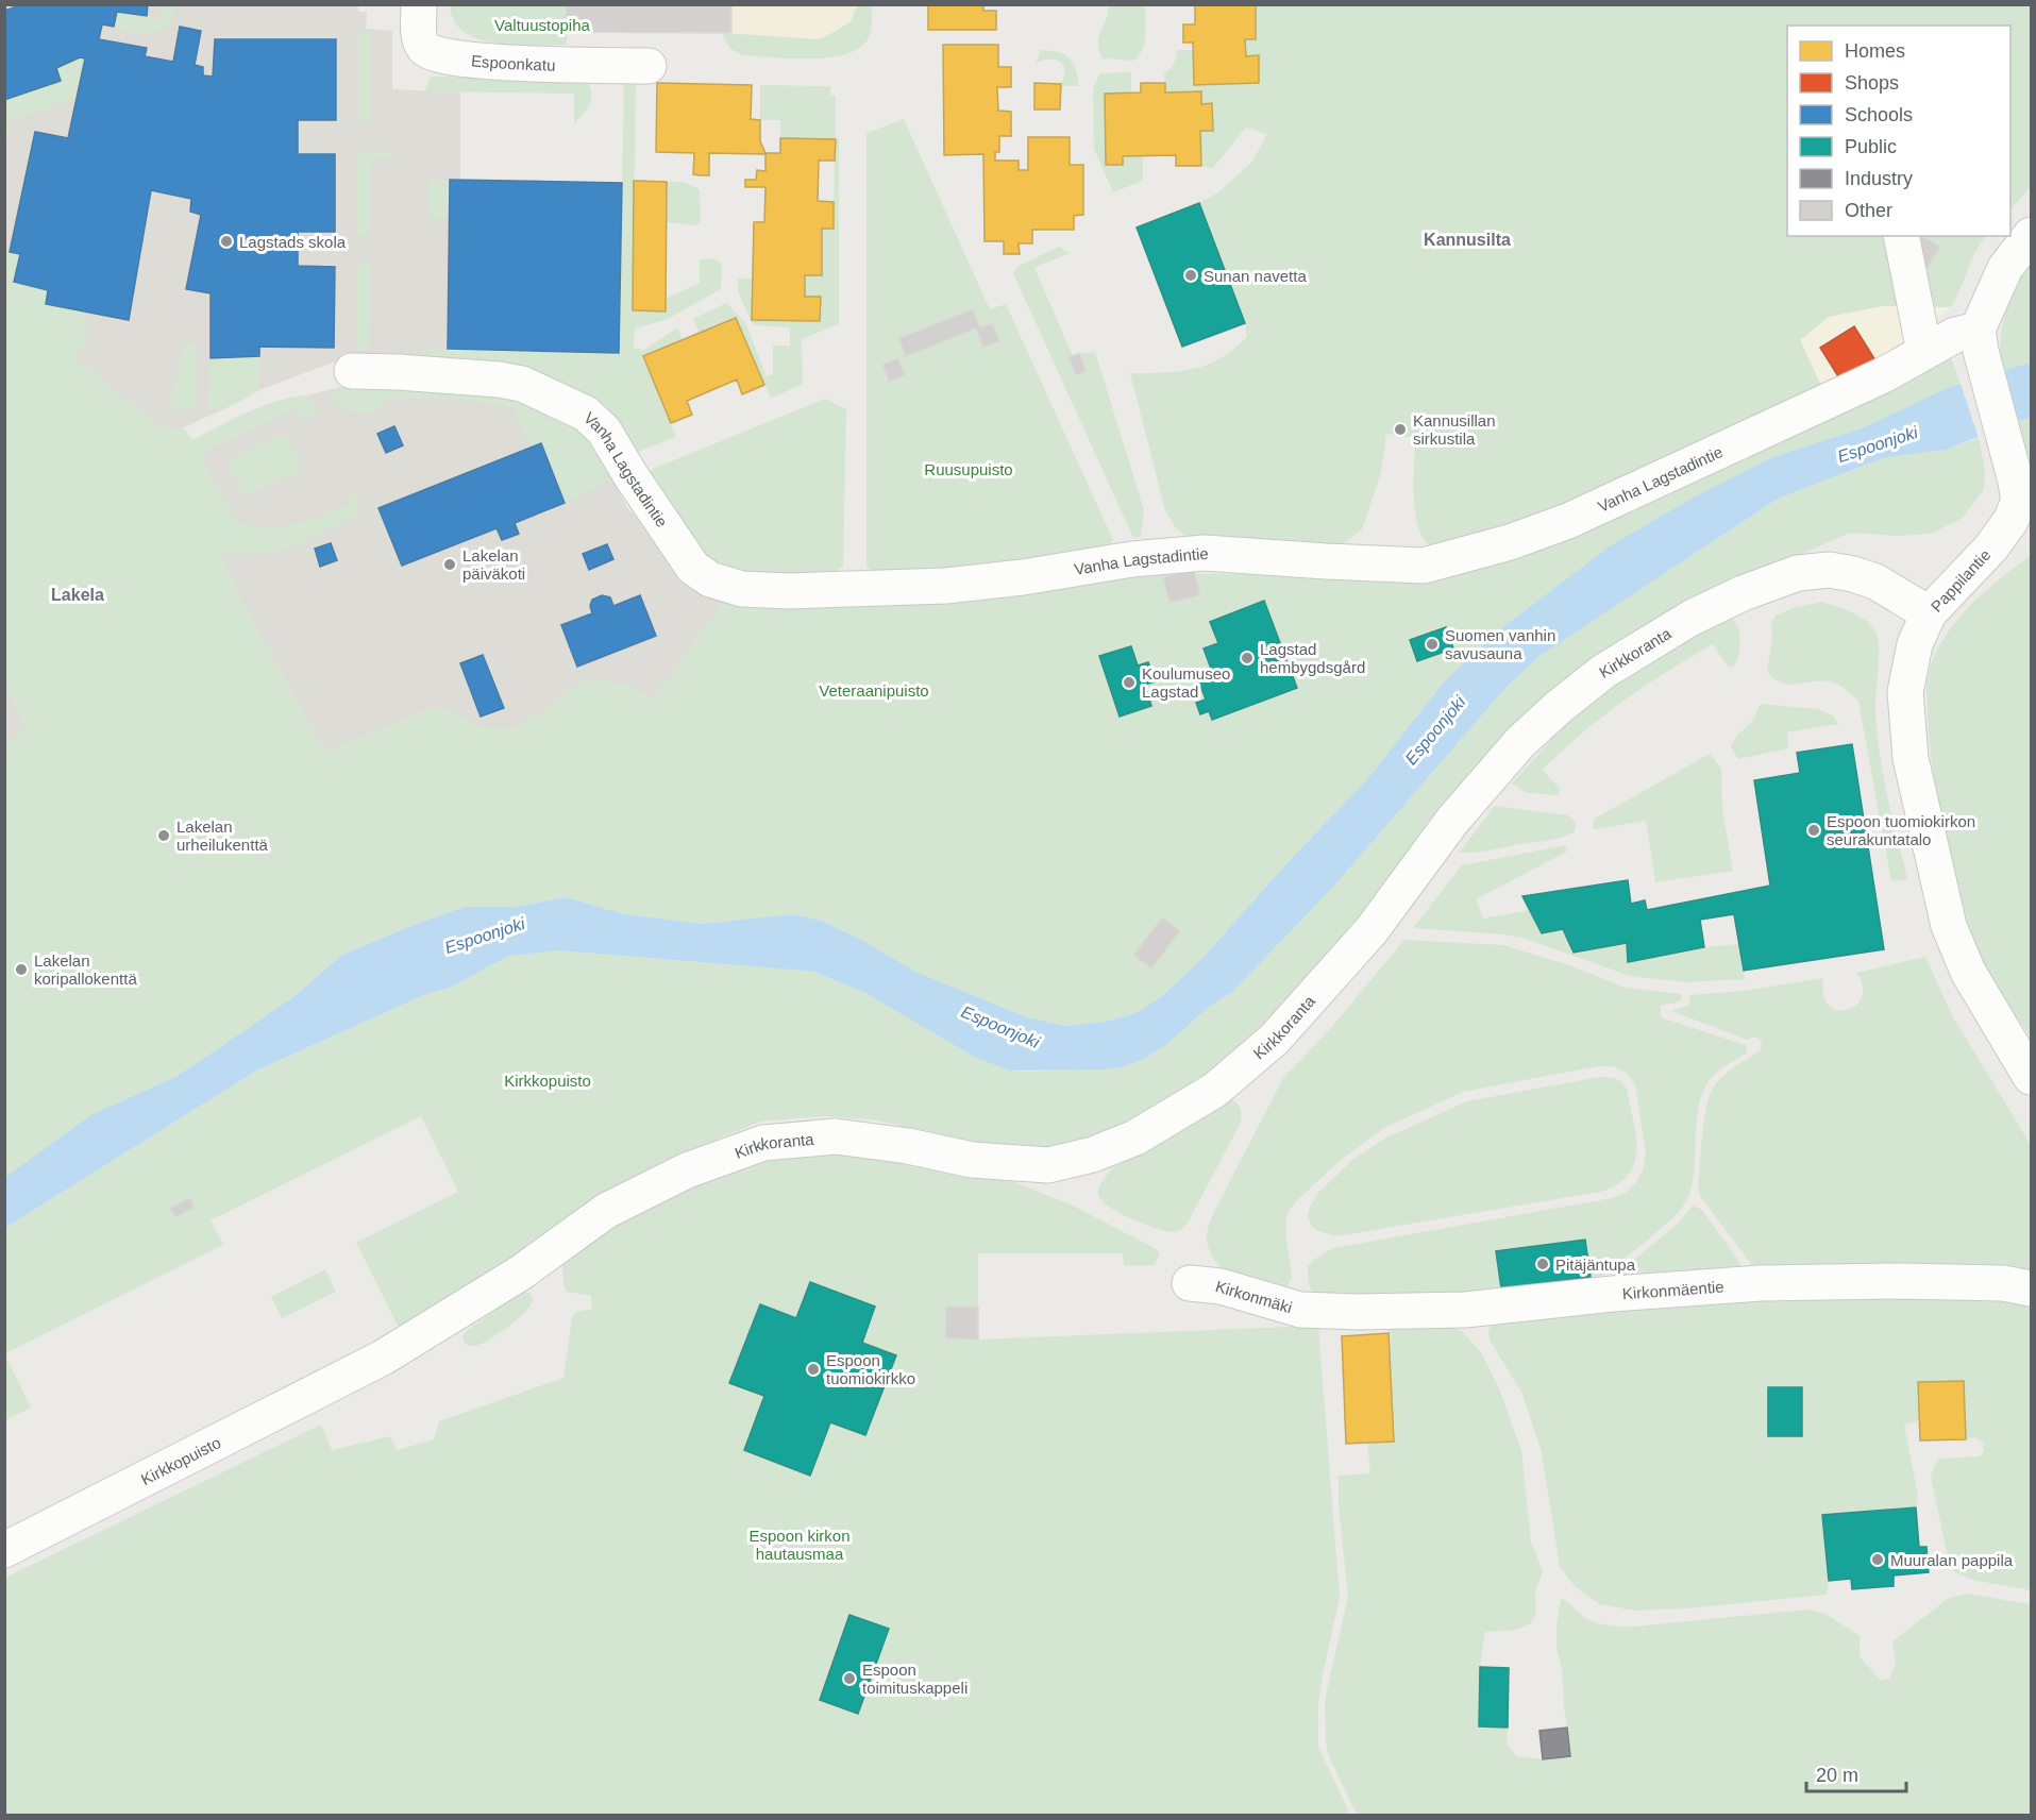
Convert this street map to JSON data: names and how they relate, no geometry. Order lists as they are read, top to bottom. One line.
{"streets":{"street":["Espoonkatu","Vanha Lagstadintie","Pappilantie","Kirkkoranta","Kirkonmäentie","Kirkonmäki","Kirkkopuisto"]},"crossings":[["Vanha Lagstadintie","Pappilantie"],["Pappilantie","Kirkkoranta"],["Kirkkoranta","Kirkkopuisto"],["Kirkonmäentie","Kirkonmäki"]],"districts":["Kannusilta","Lakela"],"water":["Espoonjoki"],"parks":["Valtuustopiha","Ruusupuisto","Veteraanipuisto","Kirkkopuisto","Espoon kirkon hautausmaa"],"places":["Lagstads skola","Sunan navetta","Kannusillan sirkustila","Lakelan päiväkoti","Suomen vanhin savusauna","Lagstad hembygdsgård","Koulumuseo Lagstad","Espoon tuomiokirkon seurakuntatalo","Lakelan urheilukenttä","Lakelan koripallokenttä","Pitäjäntupa","Espoon tuomiokirkko","Muuralan pappila","Espoon toimituskappeli"],"legend":["Homes","Shops","Schools","Public","Industry","Other"],"scale_bar":"20 m"}
